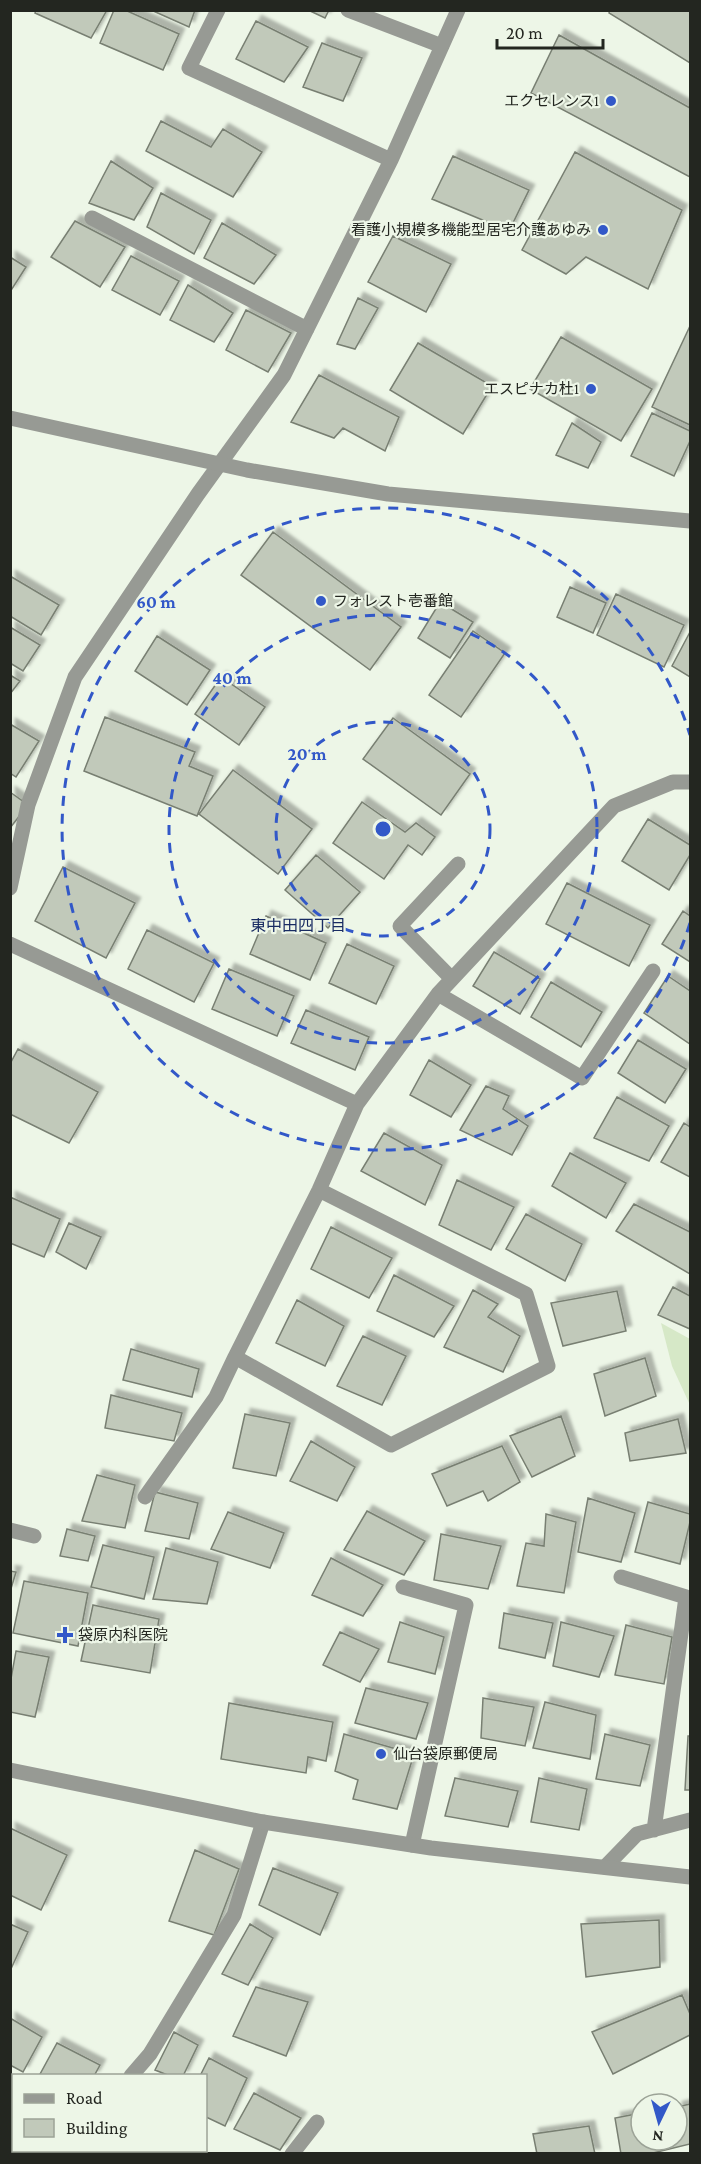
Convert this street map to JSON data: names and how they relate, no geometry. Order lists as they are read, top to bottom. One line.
{"districts":["東中田四丁目"],"places":{"other":["エクセレンス1","看護小規模多機能型居宅介護あゆみ","エスピナカ杜1","フォレスト壱番館","仙台袋原郵便局"],"health":["袋原内科医院"]},"legend":["Road","Building"],"scale_bar":"20 m","north":"bottom","rings":["60 m","40 m","20 m"]}
